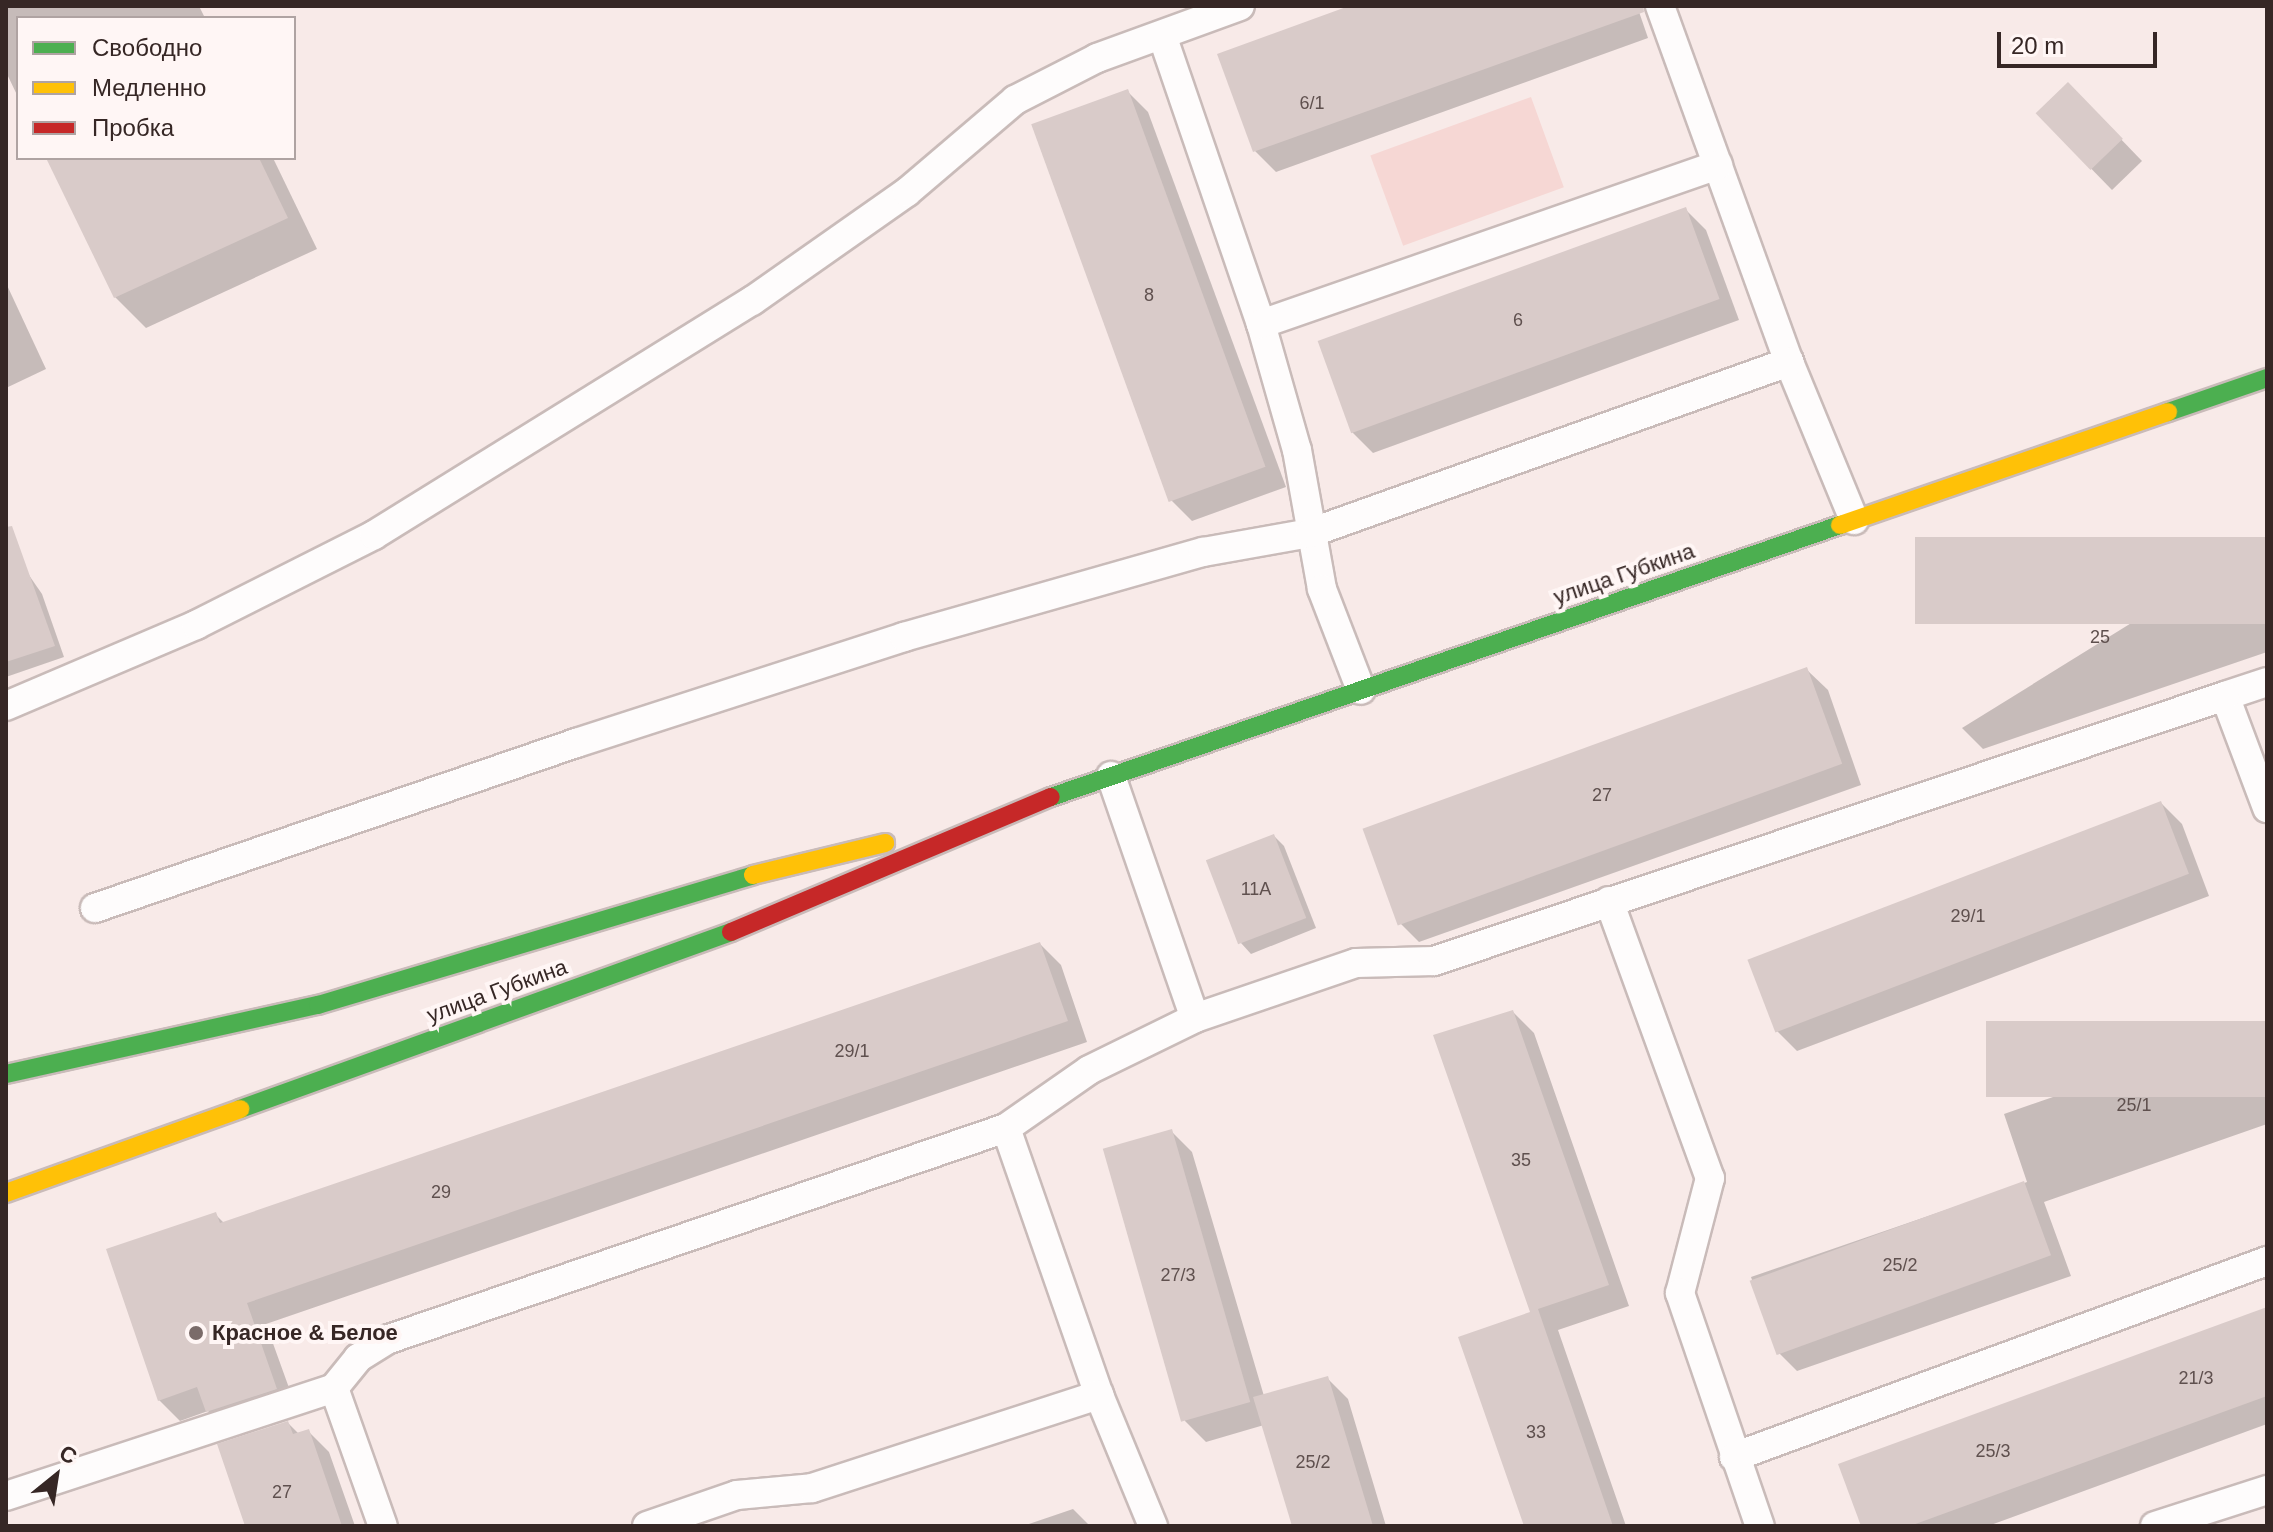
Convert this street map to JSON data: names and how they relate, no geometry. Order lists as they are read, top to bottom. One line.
{"streets":{"main road":["улица Губкина"]},"places":["Красное & Белое"],"house_numbers":["6/1","8","6","25","27","11А","29/1","29/1","25/1","35","29","25/2","27/3","21/3","33","25/3","25/2","27"],"legend":["Свободно","Медленно","Пробка"],"scale_bar":"20 m","north":"top right"}
